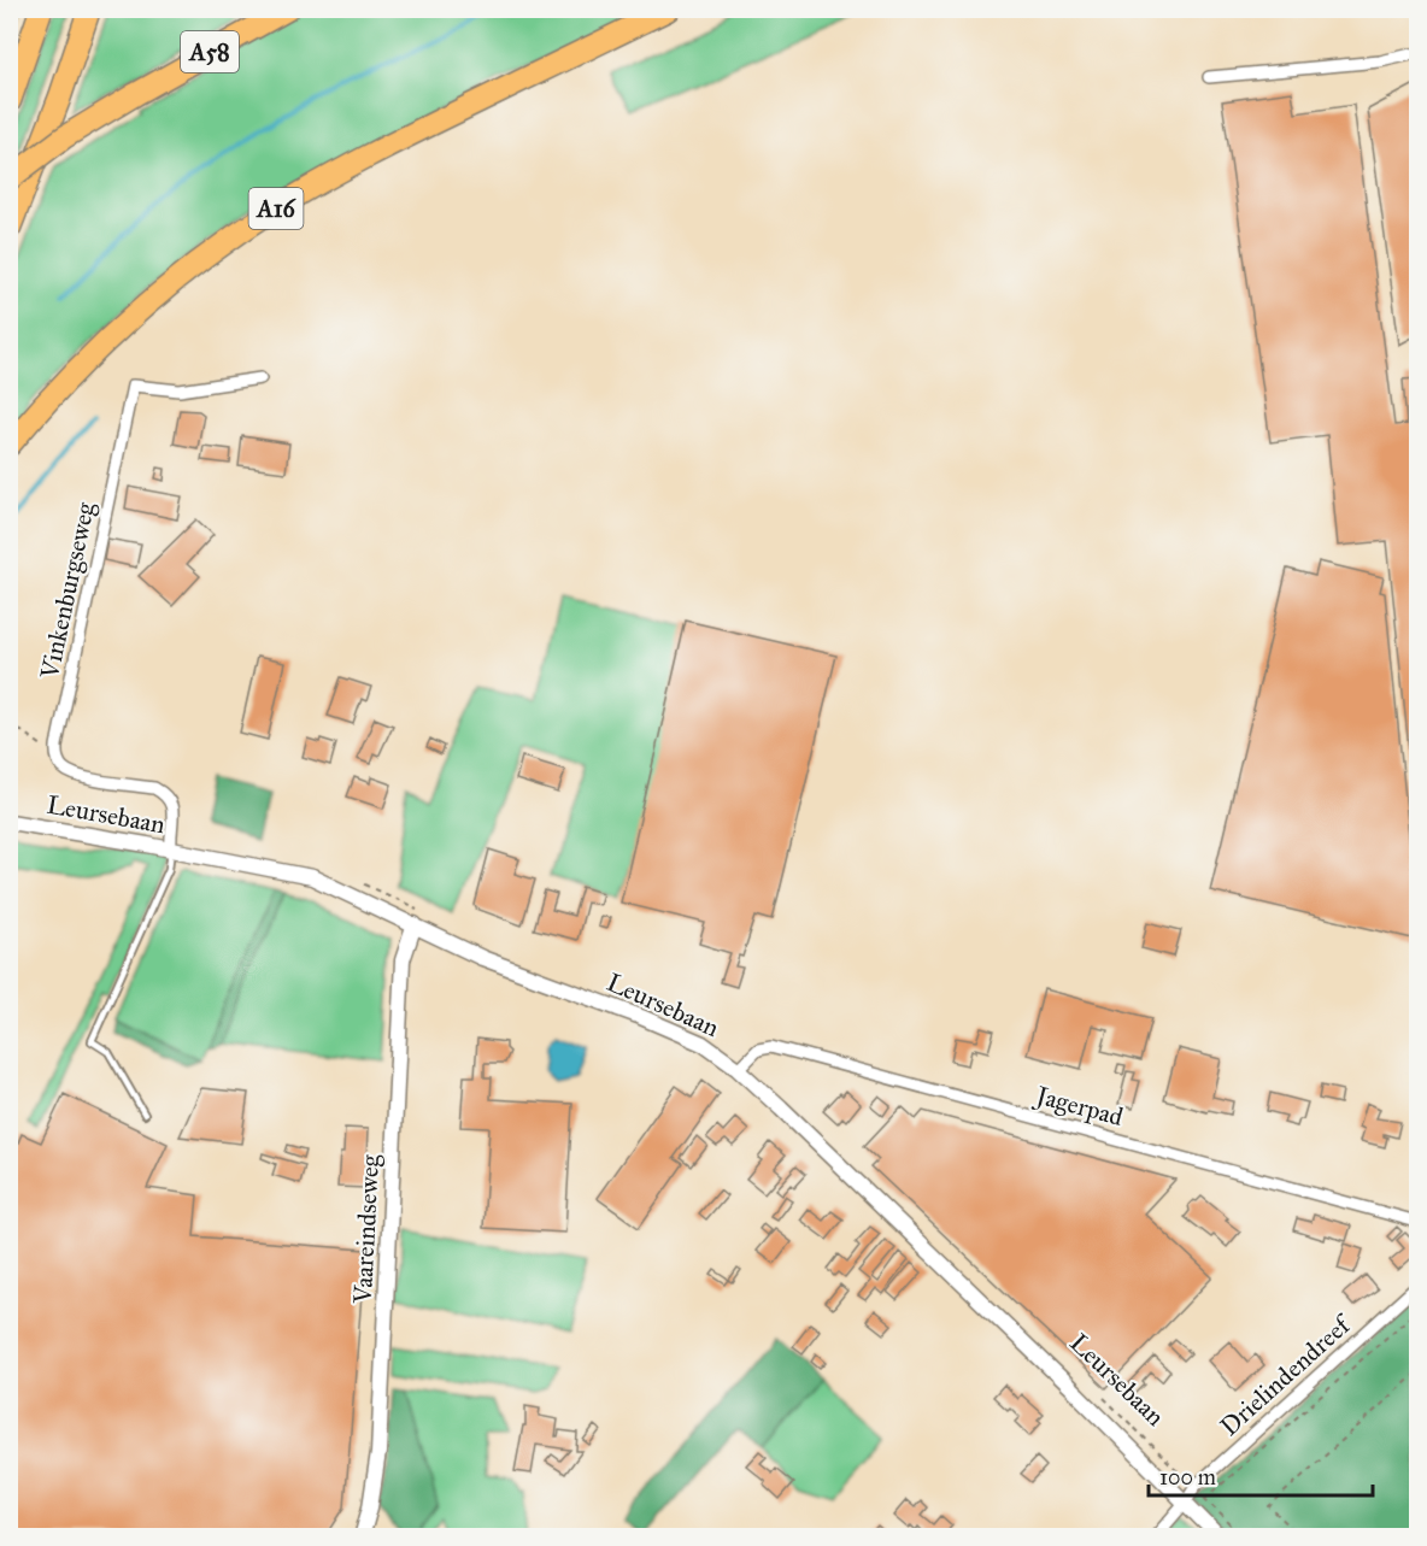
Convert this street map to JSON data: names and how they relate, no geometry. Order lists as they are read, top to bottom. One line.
{"streets":{"highway":["A58","A16"],"street":["Vinkenburgseweg","Leursebaan","Jagerpad","Vaareindseweg","Drielindendreef"]},"crossings":[["Leursebaan","Jagerpad"],["Leursebaan","Vaareindseweg"],["Leursebaan","Drielindendreef"]],"scale_bar":"100 m"}
